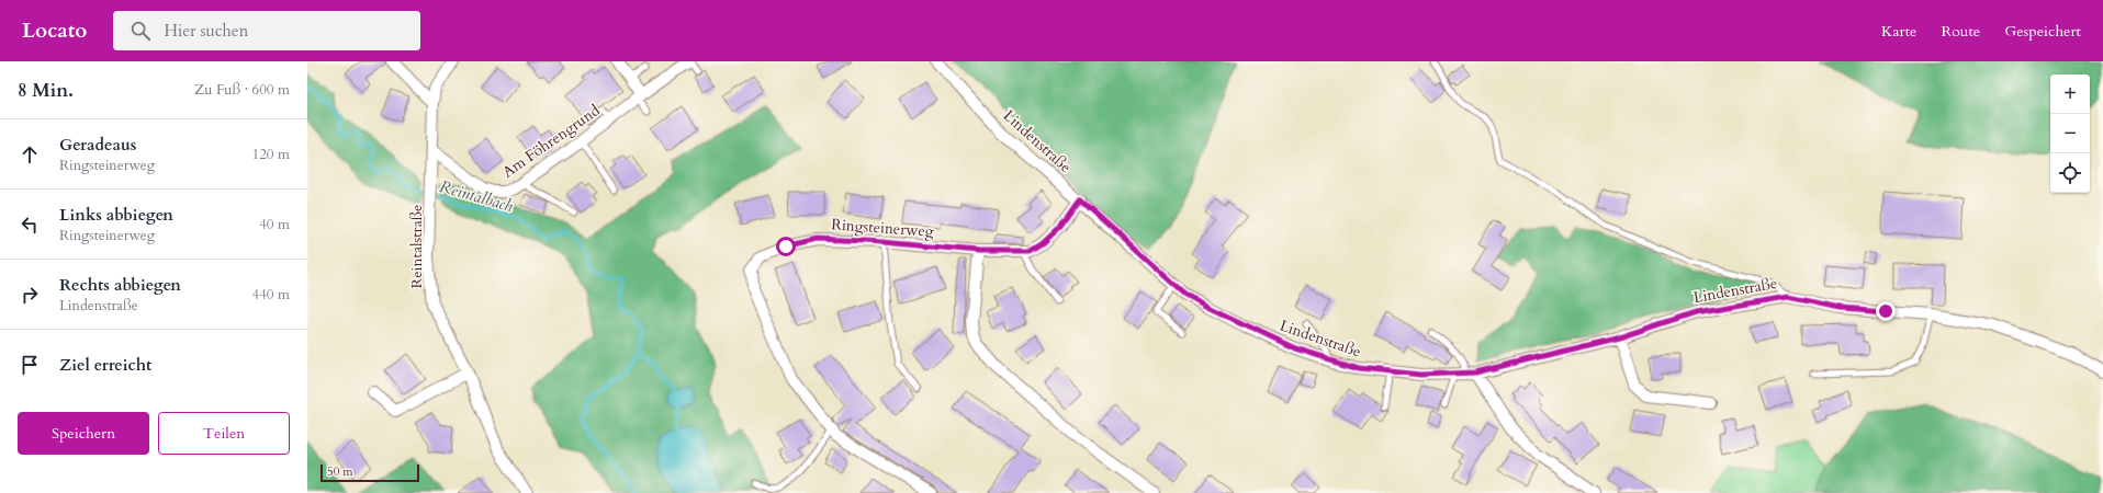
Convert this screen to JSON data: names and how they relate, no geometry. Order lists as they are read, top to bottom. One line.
{"streets":{"street":["Am Föhrengrund","Lindenstraße","Ringsteinerweg","Reintalstraße"]},"crossings":[["Am Föhrengrund","Reintalstraße"],["Lindenstraße","Ringsteinerweg"]],"water":["Reintalbach"],"scale_bar":"50 m","page":{"header":"Locato","search":"Hier suchen","nav":["Karte","Route","Gespeichert"],"heading":["8 Min.","Zu Fuß · 600 m"],"map_buttons":["+","−"],"list":[["Geradeaus","Ringsteinerweg","120 m"],["Links abbiegen","Ringsteinerweg","40 m"],["Rechts abbiegen","Lindenstraße","440 m"],"Ziel erreicht"],"buttons":["Speichern","Teilen"],"scale":"50 m"}}
